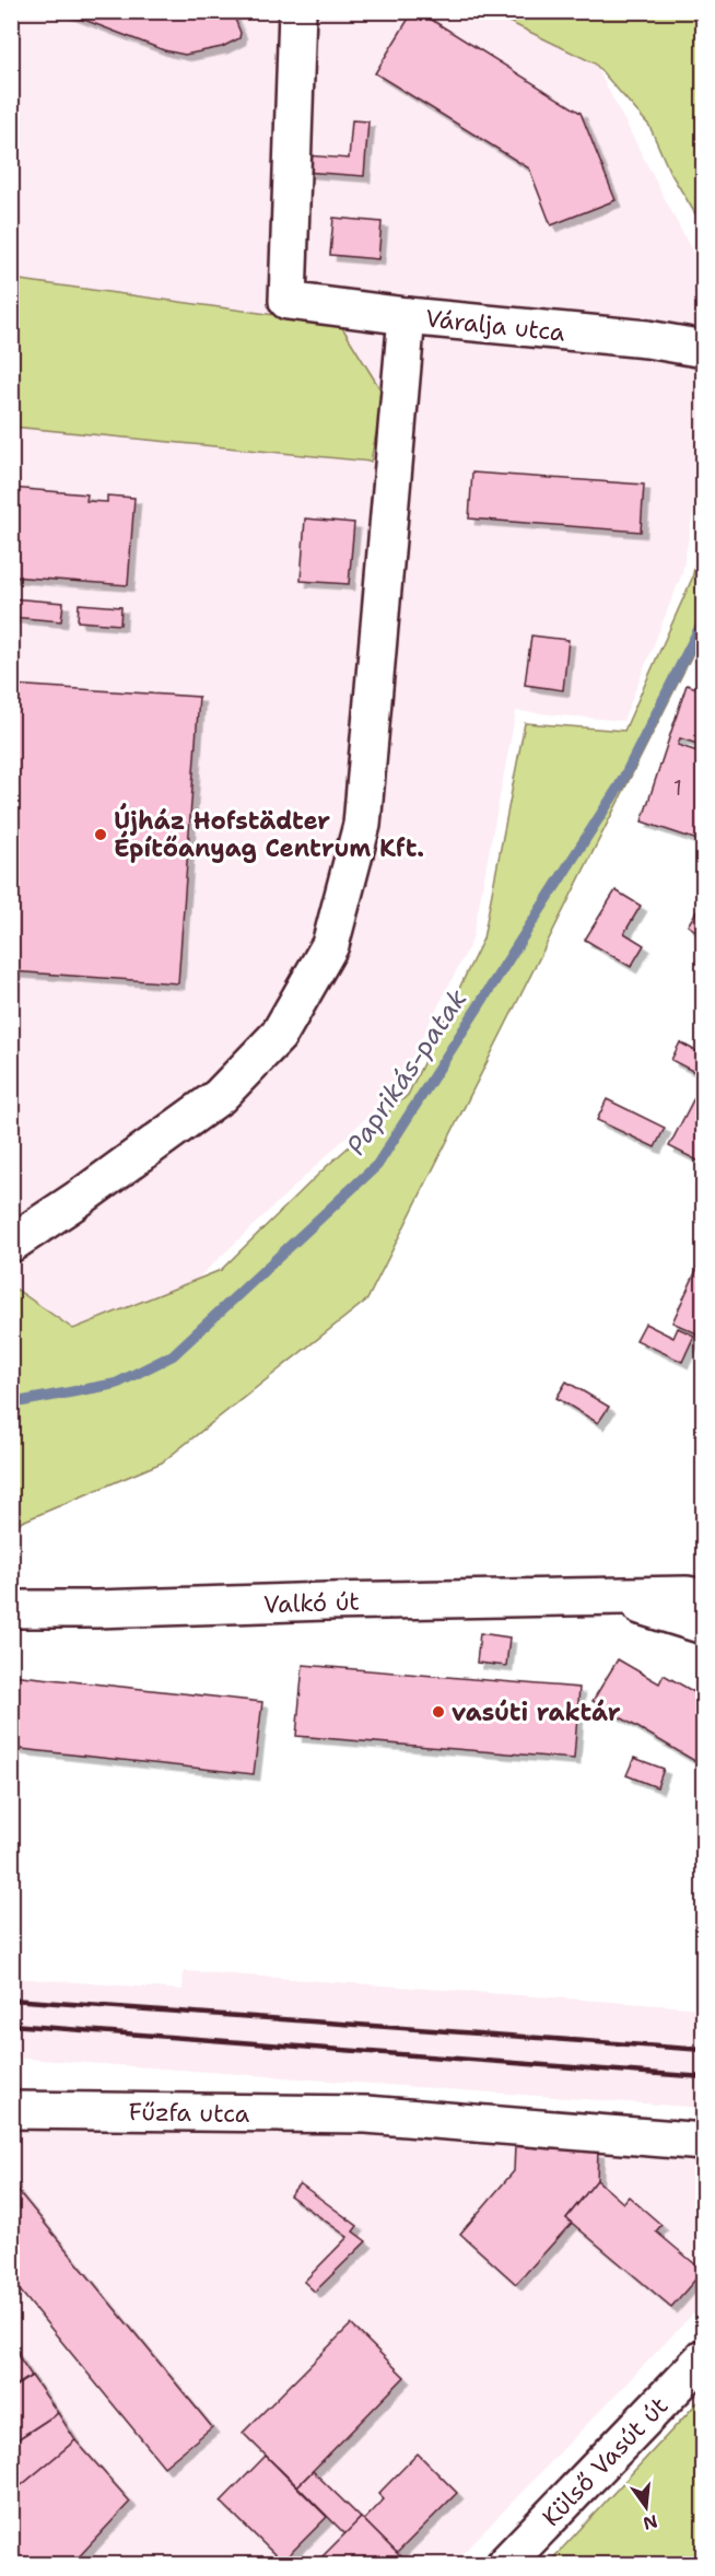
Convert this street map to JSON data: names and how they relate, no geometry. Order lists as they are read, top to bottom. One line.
{"streets":{"street":["Váralja utca","Valkó út","Fűzfa utca","Külső Vasút út"]},"water":["Paprikás-patak"],"places":["Újház Hofstädter Építőanyag Centrum Kft.","vasúti raktár"],"house_numbers":["1"],"north":"bottom"}
